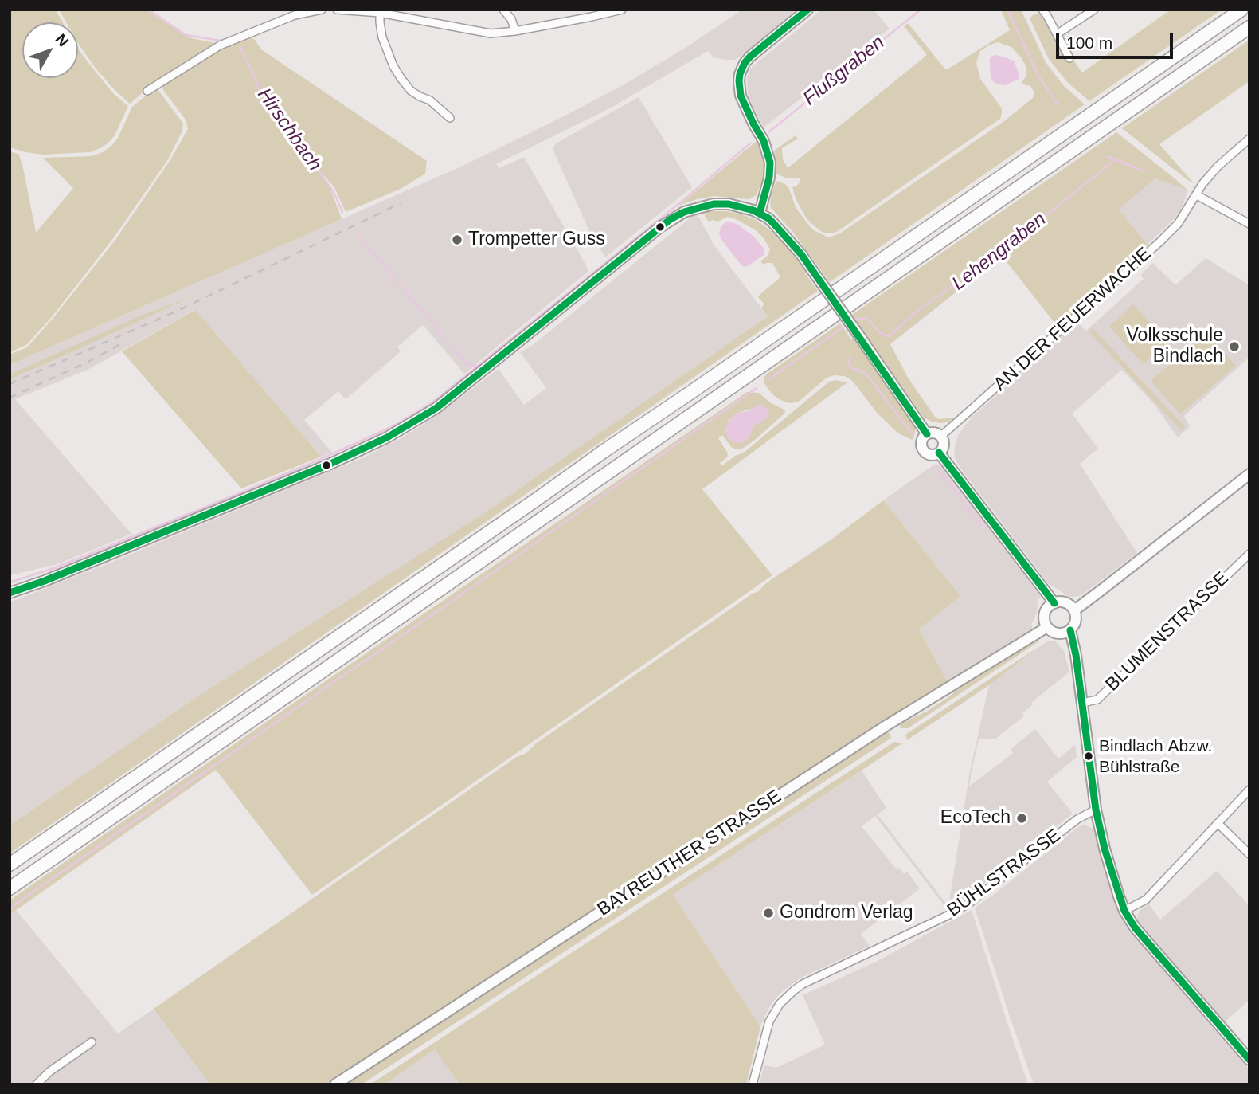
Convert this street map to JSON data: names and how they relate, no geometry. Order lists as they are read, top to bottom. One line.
{"streets":{"street":["AN DER FEUERWACHE","BLUMENSTRASSE","BAYREUTHER STRASSE","BÜHLSTRASSE"]},"water":["Flußgraben","Hirschbach","Lehengraben"],"places":["Trompetter Guss","Volksschule Bindlach","Bindlach Abzw. Bühlstraße","EcoTech","Gondrom Verlag"],"scale_bar":"100 m","north":"top right"}
